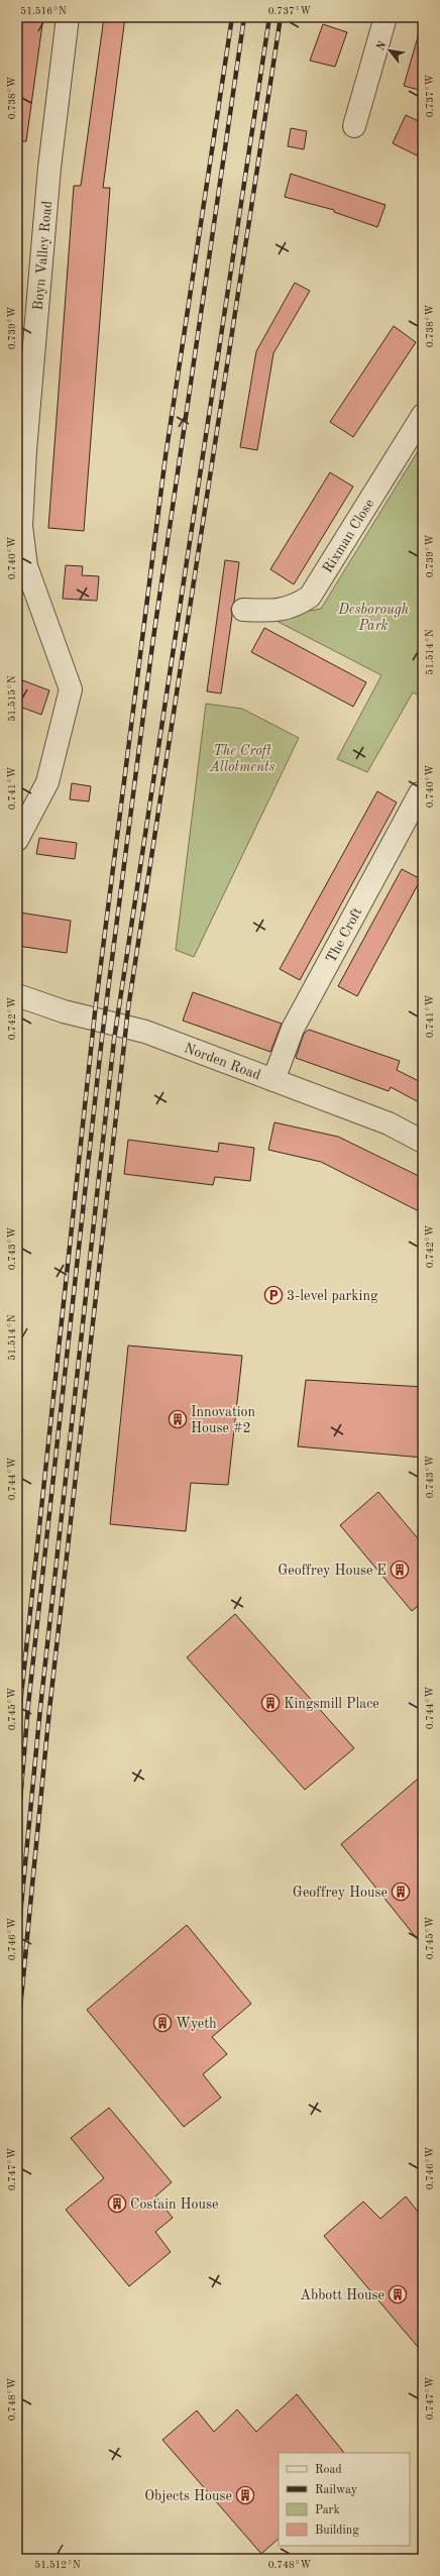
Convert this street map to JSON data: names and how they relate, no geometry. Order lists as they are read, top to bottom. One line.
{"streets":{"street":["Boyn Valley Road","Rixman Close","The Croft","Norden Road"]},"crossings":[["The Croft","Norden Road"]],"parks":["Desborough Park","The Croft Allotments"],"places":{"parking":["3-level parking"],"building":["Innovation House #2","Geoffrey House E","Kingsmill Place","Geoffrey House","Wyeth","Costain House","Abbott House","Objects House"]},"legend":["Road","Railway","Park","Building"],"north":"top left","coordinates":["51.516°N","0.737°W","0.738°W","0.739°W","0.740°W","51.514°N","51.515°N","0.741°W","0.742°W","0.743°W","0.744°W","0.745°W","0.746°W","0.747°W","0.748°W","51.512°N"]}
